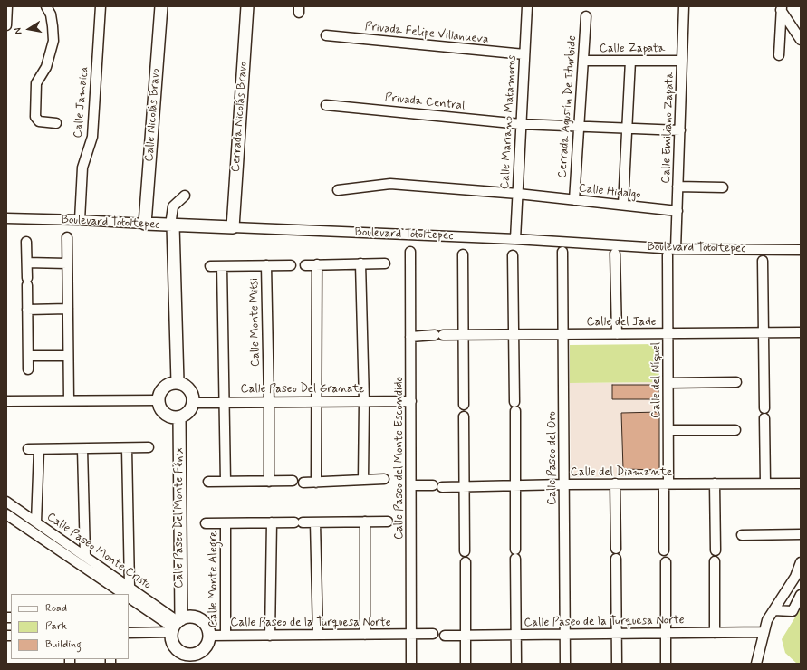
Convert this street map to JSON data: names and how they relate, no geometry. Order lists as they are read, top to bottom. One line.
{"streets":{"main road":["Calle Nicolás Bravo","Cerrada Nicolás Bravo","Boulevard Totoltepec","Calle Paseo Del Monte Fénix"],"street":["Privada Felipe Villanueva","Calle Zapata","Calle Jamaica","Privada Central","Cerrada Agustín De Iturbide","Calle Mariano Matamoros","Calle Emiliano Zapata","Calle Hidalgo","Calle Monte Mitsi","Calle del Jade","Calle del Níquel","Calle Paseo Del Granate","Calle Paseo del Monte Escondido","Calle Paseo del Oro","Calle del Diamante","Calle Paseo Monte Cristo","Calle Monte Alegre","Calle Paseo de la Turquesa Norte"]},"crossings":[["Privada Felipe Villanueva","Calle Mariano Matamoros"],["Calle Zapata","Cerrada Agustín De Iturbide"],["Calle Zapata","Calle Emiliano Zapata"],["Calle Jamaica","Boulevard Totoltepec"],["Privada Central","Cerrada Agustín De Iturbide"],["Privada Central","Calle Mariano Matamoros"],["Privada Central","Calle Emiliano Zapata"],["Cerrada Agustín De Iturbide","Calle Hidalgo"],["Calle Nicolás Bravo","Boulevard Totoltepec"],["Cerrada Nicolás Bravo","Boulevard Totoltepec"],["Calle Mariano Matamoros","Calle Hidalgo"],["Calle Mariano Matamoros","Boulevard Totoltepec"],["Calle Emiliano Zapata","Calle Hidalgo"],["Calle Emiliano Zapata","Boulevard Totoltepec"],["Calle Monte Mitsi","Calle Paseo Del Granate"],["Calle del Jade","Calle del Níquel"],["Calle del Jade","Calle Paseo del Monte Escondido"],["Calle del Jade","Calle Paseo del Oro"],["Calle del Níquel","Calle del Diamante"],["Calle Paseo Del Granate","Calle Paseo del Monte Escondido"],["Calle Paseo Del Granate","Calle Paseo Del Monte Fénix"],["Calle Paseo del Monte Escondido","Calle Paseo de la Turquesa Norte"],["Calle Paseo del Oro","Calle del Diamante"],["Calle Paseo del Oro","Calle Paseo de la Turquesa Norte"],["Calle Paseo Del Monte Fénix","Calle Paseo Monte Cristo"],["Calle Paseo Del Monte Fénix","Calle Paseo de la Turquesa Norte"],["Calle Paseo Monte Cristo","Calle Paseo de la Turquesa Norte"],["Calle Monte Alegre","Calle Paseo de la Turquesa Norte"]],"legend":["Road","Park","Building"],"north":"left"}
